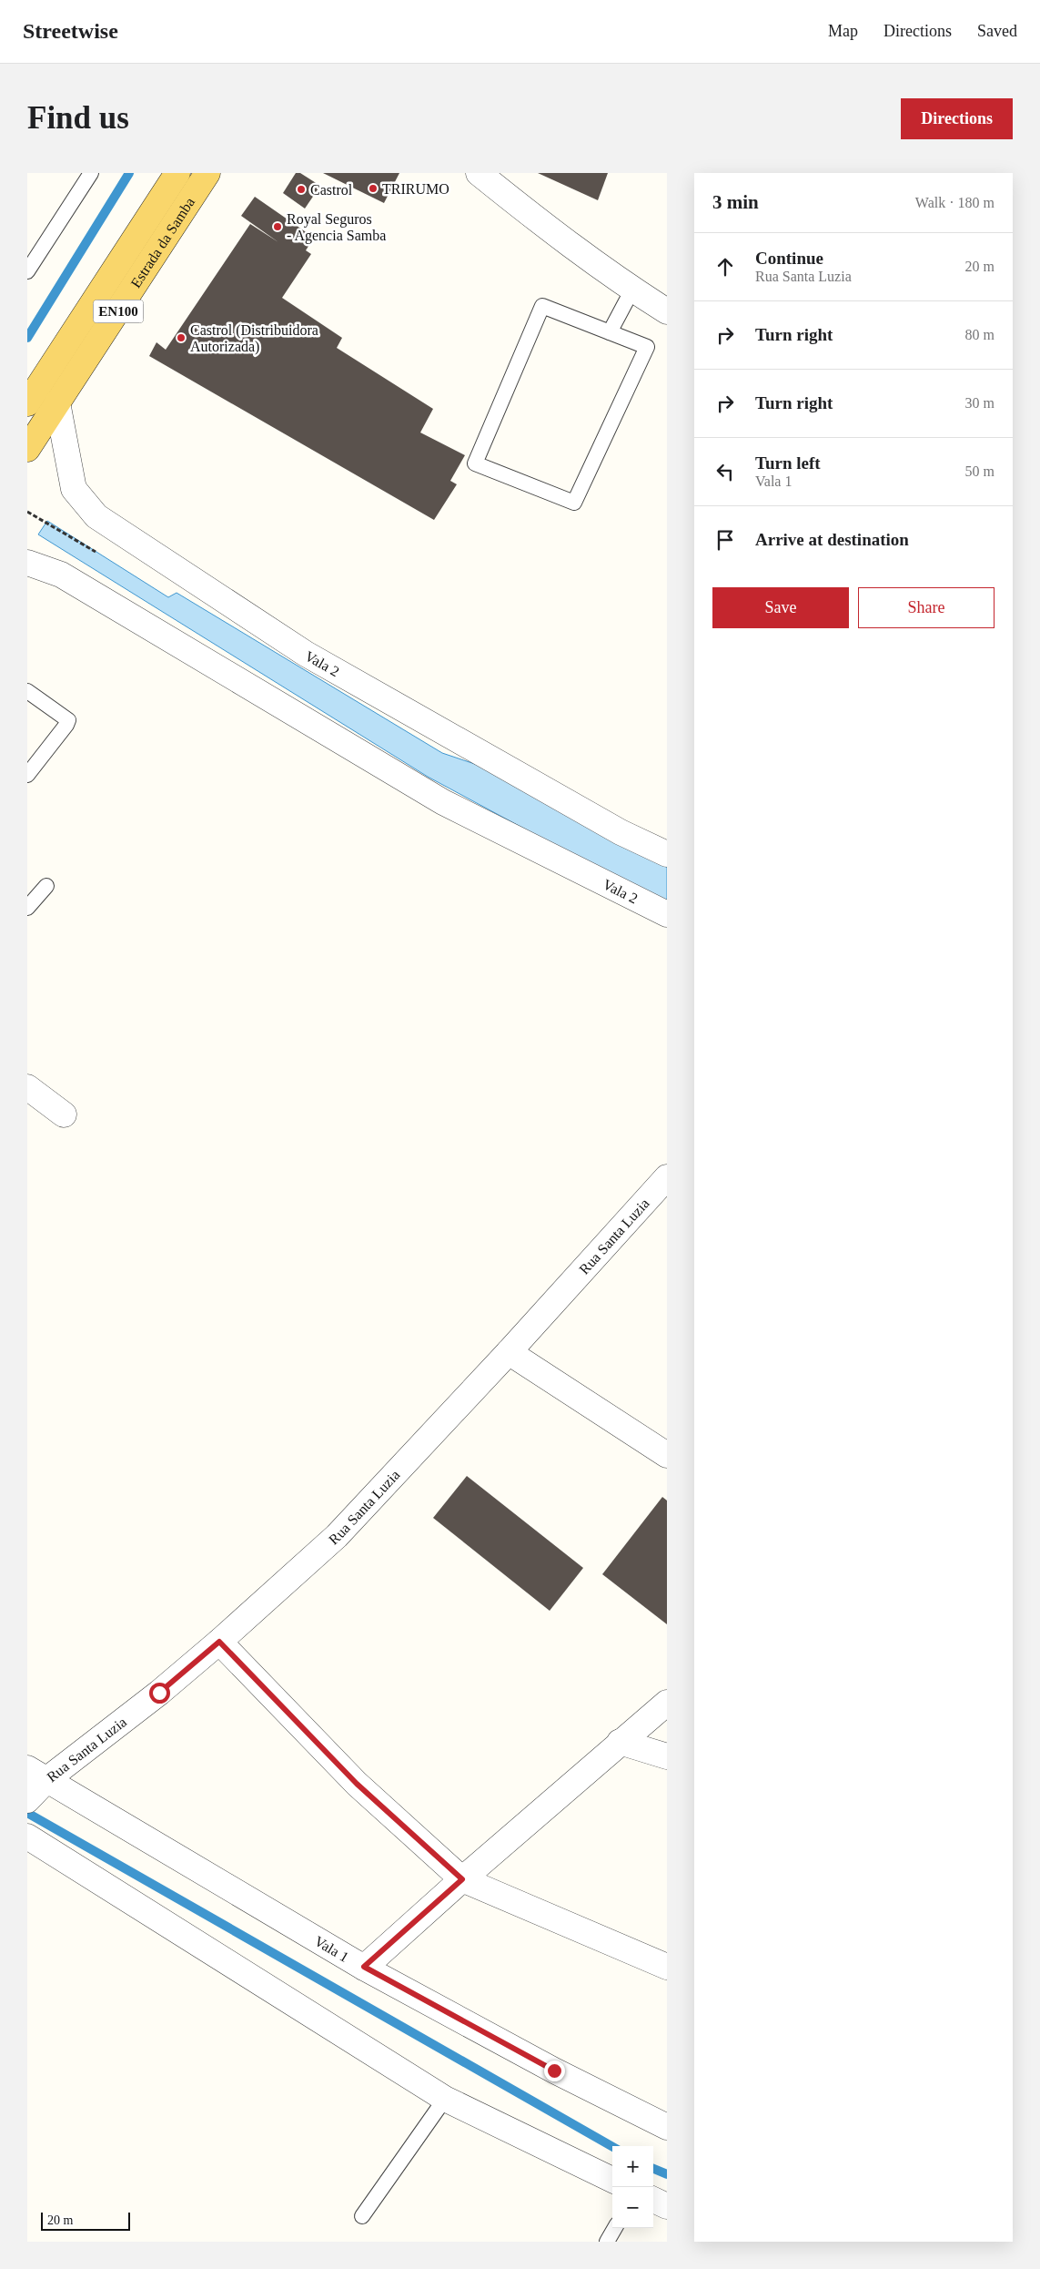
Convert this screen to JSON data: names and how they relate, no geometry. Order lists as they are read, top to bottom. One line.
{"streets":{"main road":["Estrada da Samba","EN100"],"street":["Vala 2","Rua Santa Luzia","Vala 1"]},"crossings":[["Estrada da Samba","Vala 2"],["Rua Santa Luzia","Vala 1"]],"places":["TRIRUMO","Castrol","Royal Seguros - Agencia Samba","Castrol (Distribuidora Autorizada)"],"scale_bar":"20 m","page":{"header":"Streetwise","nav":["Map","Directions","Saved"],"buttons":["Directions",["Save","Share"]],"title":"Find us","heading":["3 min","Walk · 180 m"],"list":[["Continue","Rua Santa Luzia","20 m"],["Turn right","80 m"],["Turn right","30 m"],["Turn left","Vala 1","50 m"],"Arrive at destination"],"map_buttons":["+","−"],"scale":"20 m"}}
